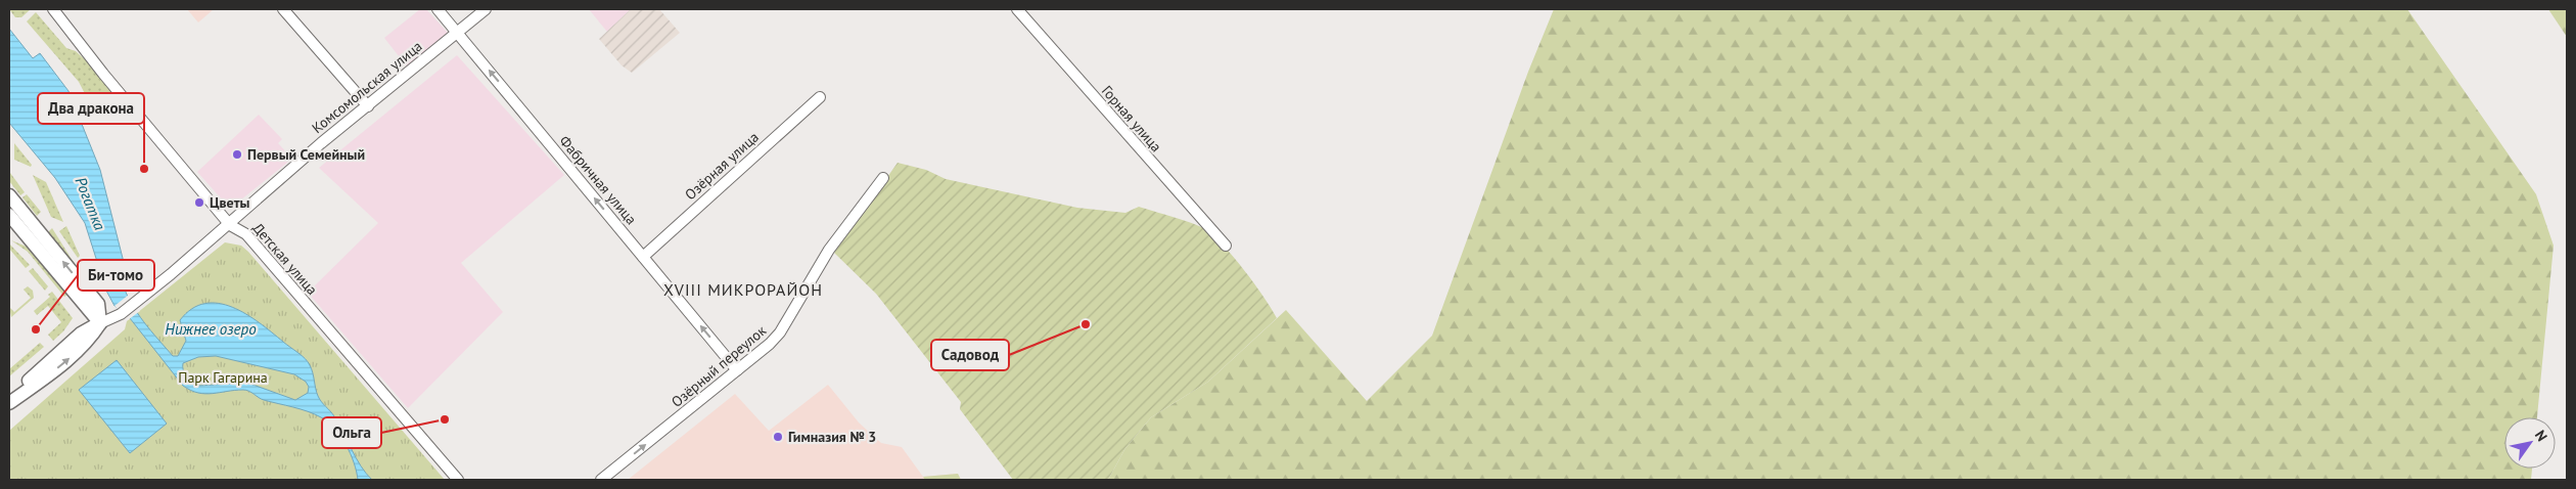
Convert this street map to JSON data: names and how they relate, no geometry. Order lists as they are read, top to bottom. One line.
{"streets":{"main road":["Комсомольская улица"],"street":["Горная улица","Озёрная улица","Фабричная улица","Детская улица","Озёрный переулок"]},"crossings":[["Комсомольская улица","Фабричная улица"],["Комсомольская улица","Детская улица"],["Озёрная улица","Фабричная улица"],["Фабричная улица","Озёрный переулок"]],"one_way":["Фабричная улица","Озёрный переулок"],"districts":["XVIII МИКРОРАЙОН"],"water":["Рогатка","Нижнее озеро"],"parks":["Парк Гагарина"],"places":["Первый Семейный","Два дракона","Цветы","Садовод","Би-томо","Ольга","Гимназия № 3"],"north":"top right"}
